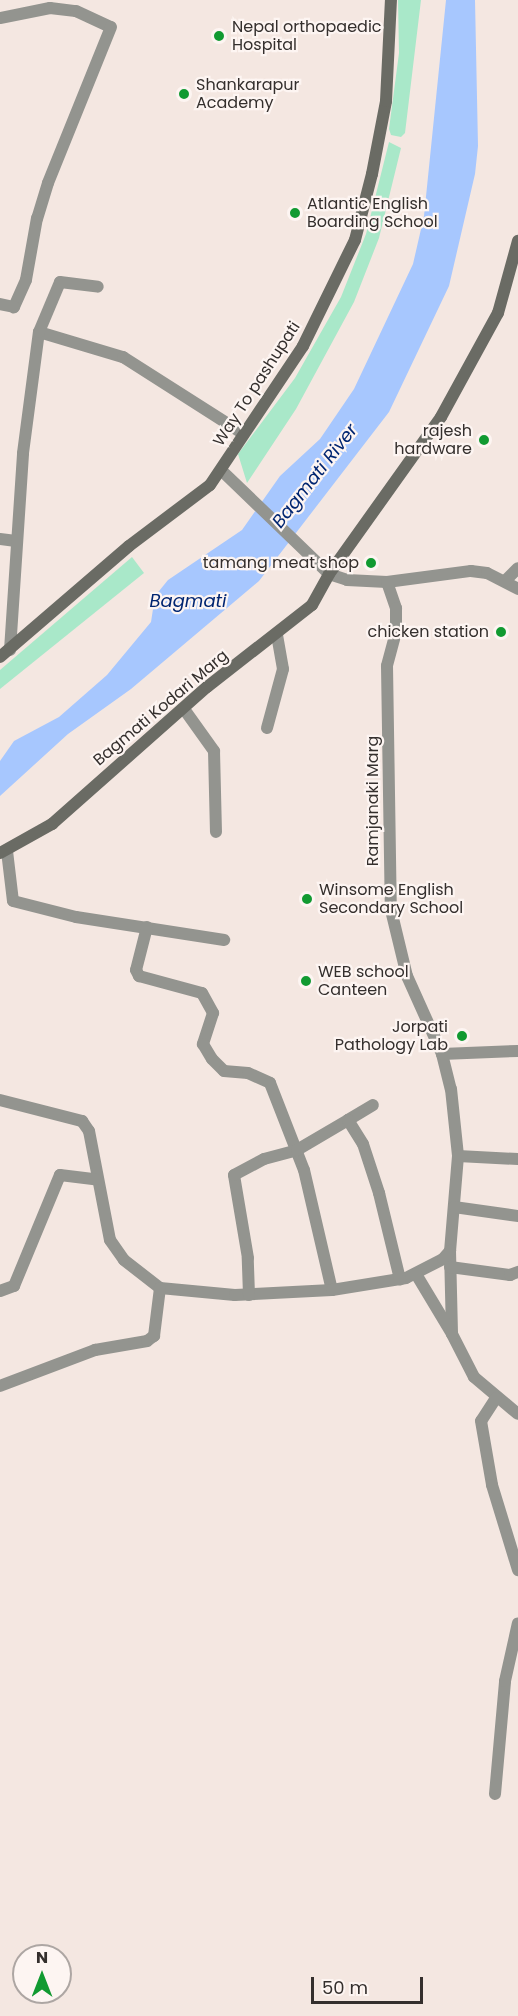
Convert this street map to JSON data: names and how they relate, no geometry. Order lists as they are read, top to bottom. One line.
{"streets":{"main road":["Way To pashupati","Bagmati Kodari Marg"],"street":["Ramjanaki Marg"]},"water":["Bagmati River","Bagmati"],"places":["Nepal orthopaedic Hospital","Shankarapur Academy","Atlantic English Boarding School","rajesh hardware","tamang meat shop","chicken station","Winsome English Secondary School","WEB school Canteen","Jorpati Pathology Lab"],"scale_bar":"50 m","north":"top"}
